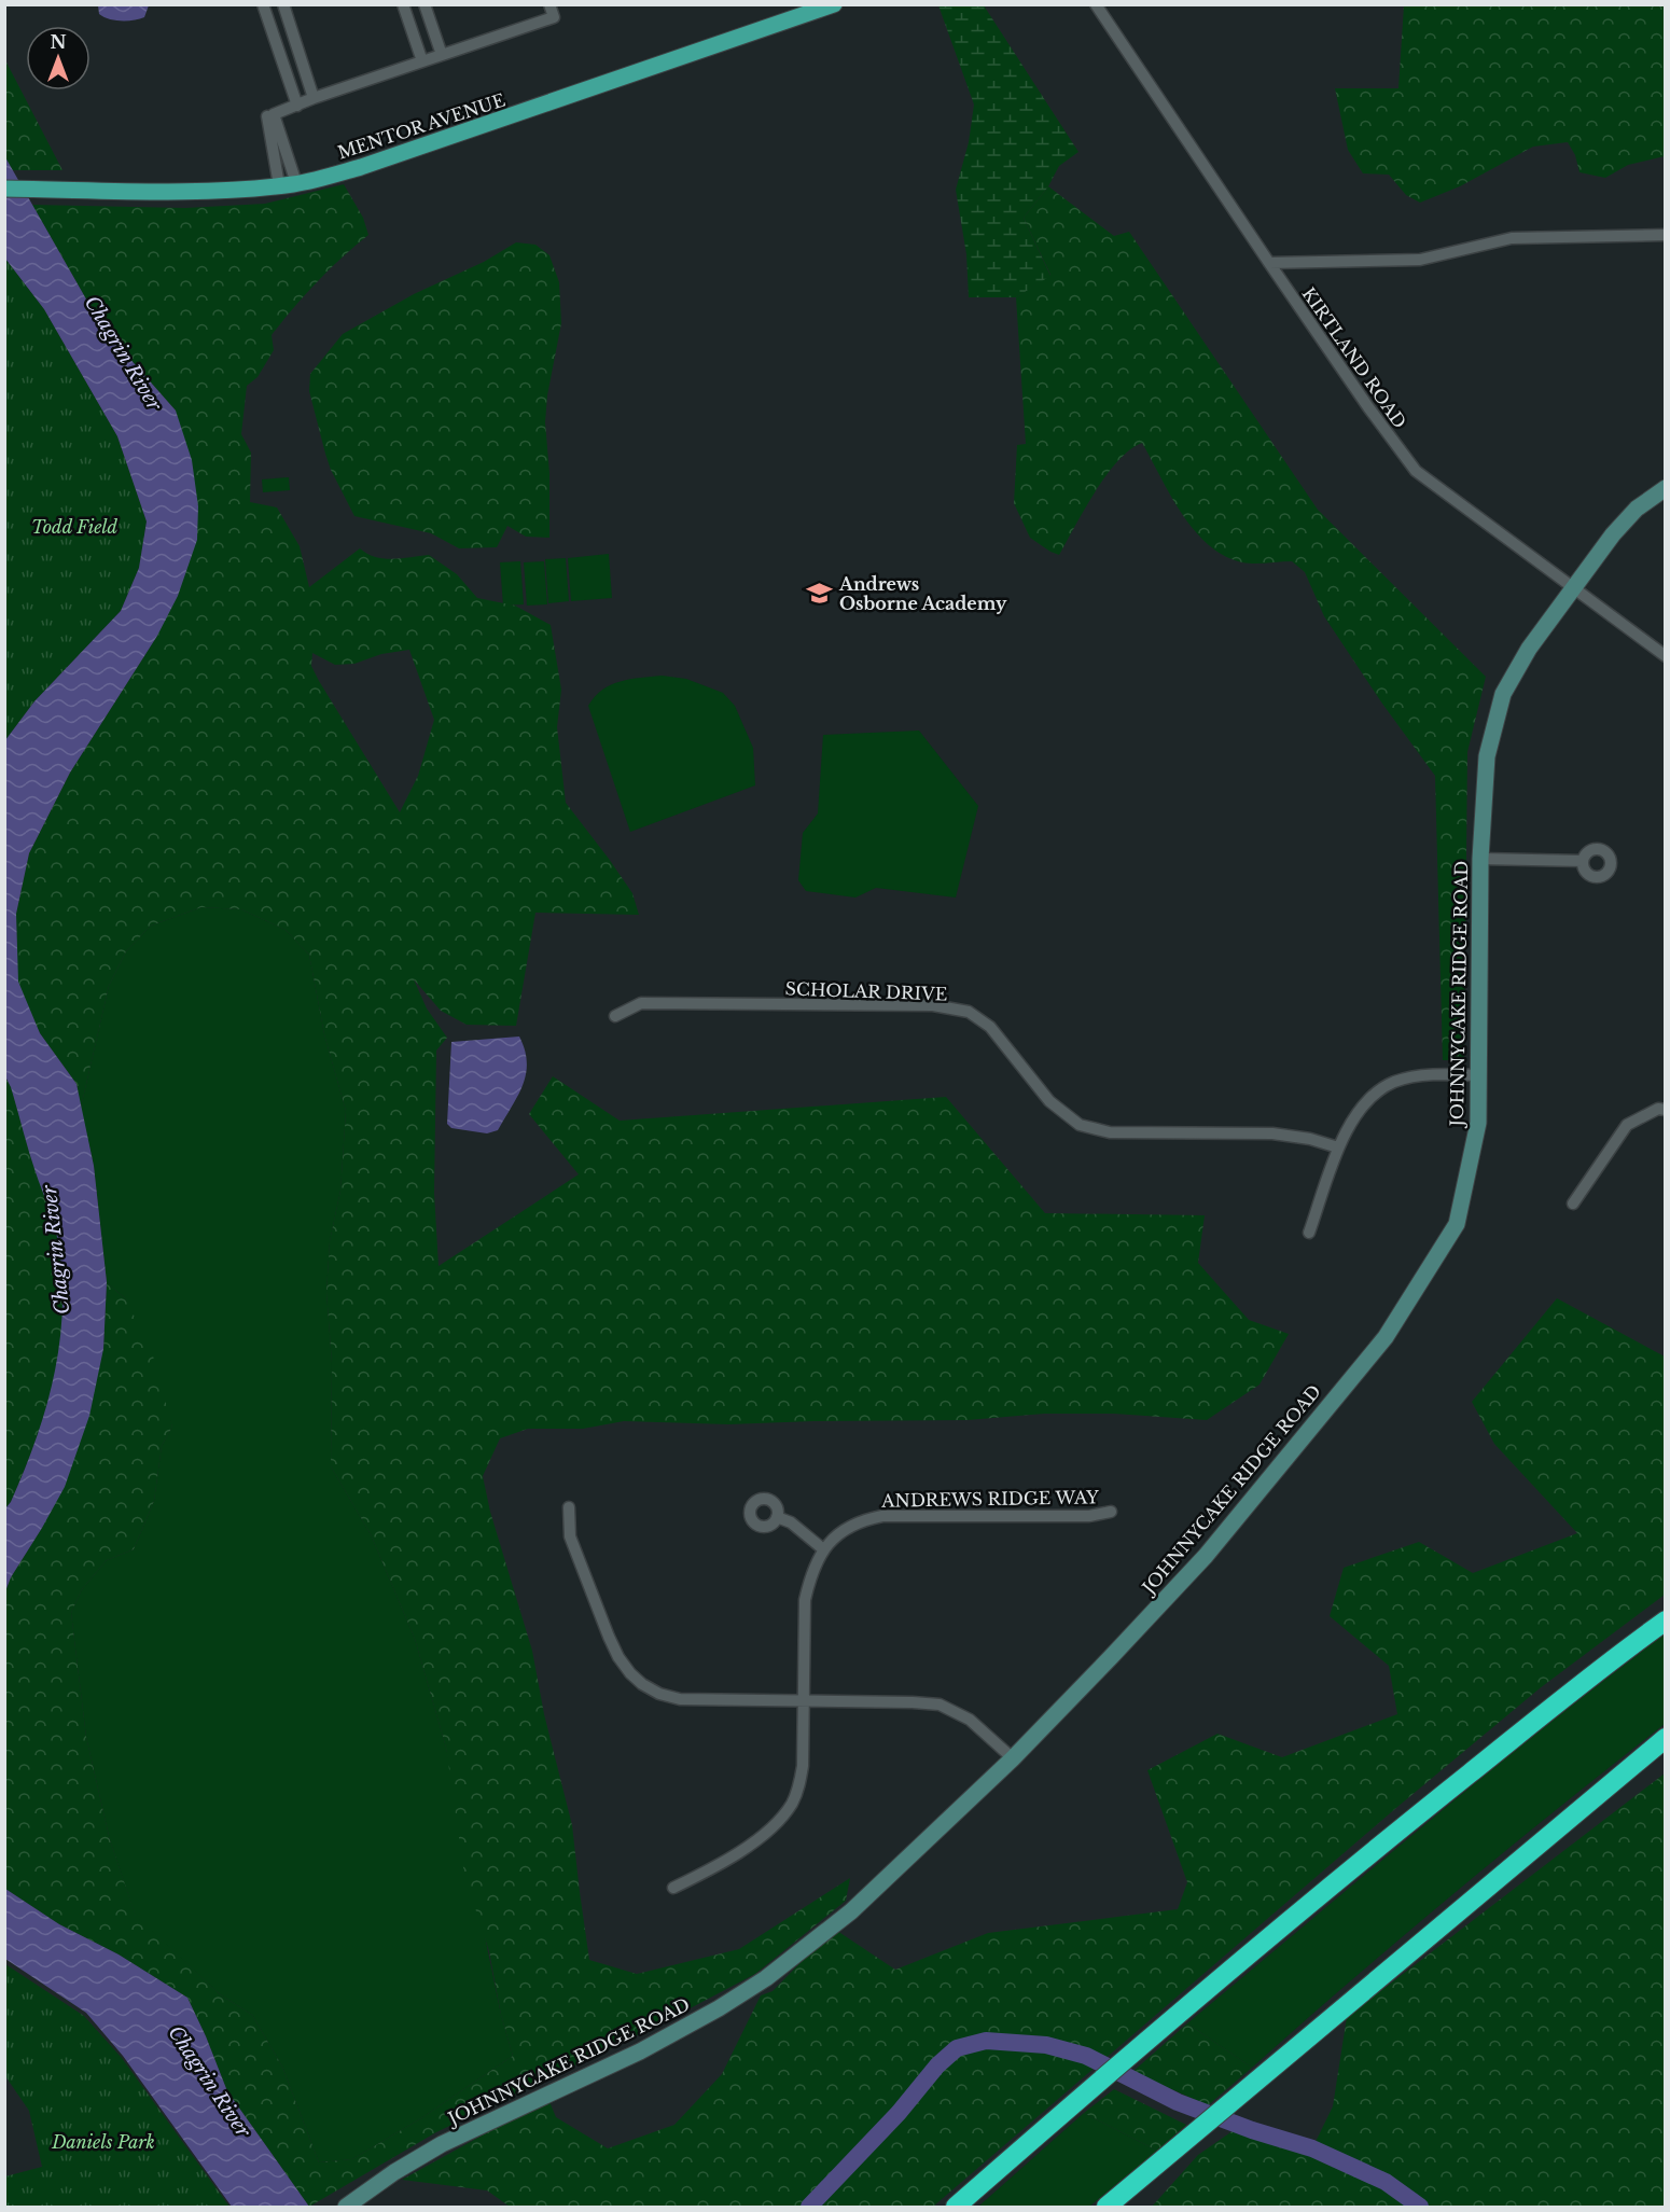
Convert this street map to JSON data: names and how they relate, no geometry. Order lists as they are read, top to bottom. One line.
{"streets":{"main road":["MENTOR AVENUE","JOHNNYCAKE RIDGE ROAD"],"street":["KIRTLAND ROAD","SCHOLAR DRIVE","ANDREWS RIDGE WAY"]},"crossings":[["KIRTLAND ROAD","JOHNNYCAKE RIDGE ROAD"]],"water":["Chagrin River"],"parks":["Todd Field","Daniels Park"],"places":{"school or university":["Andrews Osborne Academy"]},"north":"top"}
